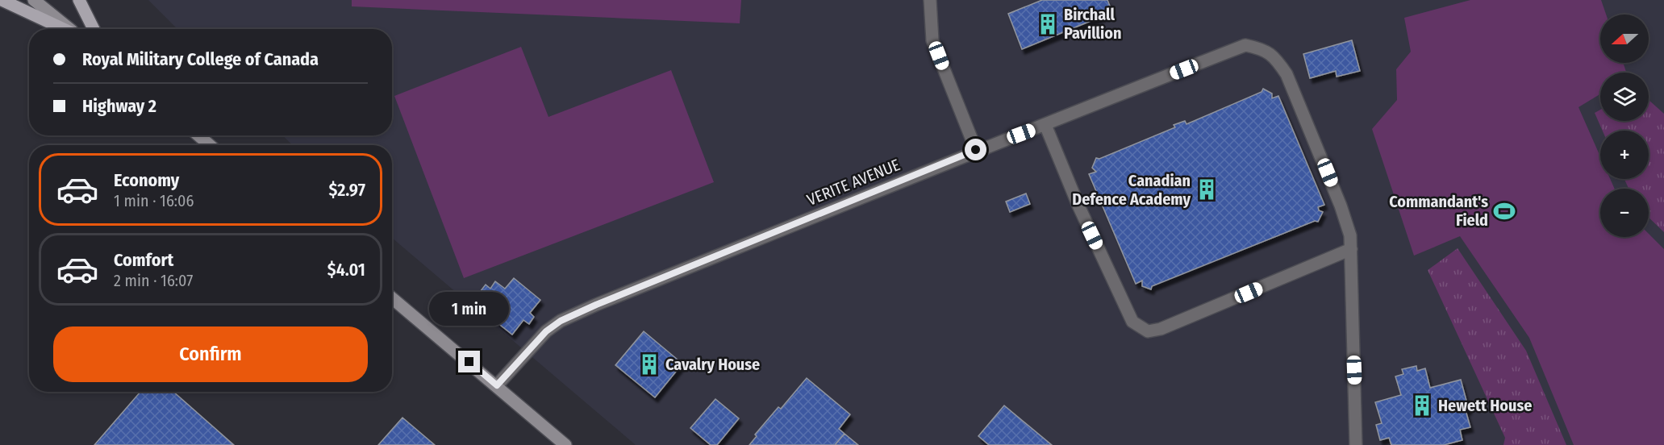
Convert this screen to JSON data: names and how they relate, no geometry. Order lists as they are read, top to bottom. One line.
{"streets":{"street":["VERITE AVENUE"]},"places":{"building":["Birchall Pavillion","Canadian Defence Academy","Cavalry House","Hewett House"],"sports":["Commandant's Field"]},"north":"left","page":{"map_buttons":["+","−"],"banner":["Royal Military College of Canada","Highway 2"],"list":[{"name":"Economy","note":"1 min · 16:06","value":"$2.97"},{"name":"Comfort","note":"2 min · 16:07","value":"$4.01"}],"bubble":"1 min","buttons":"Confirm"}}
